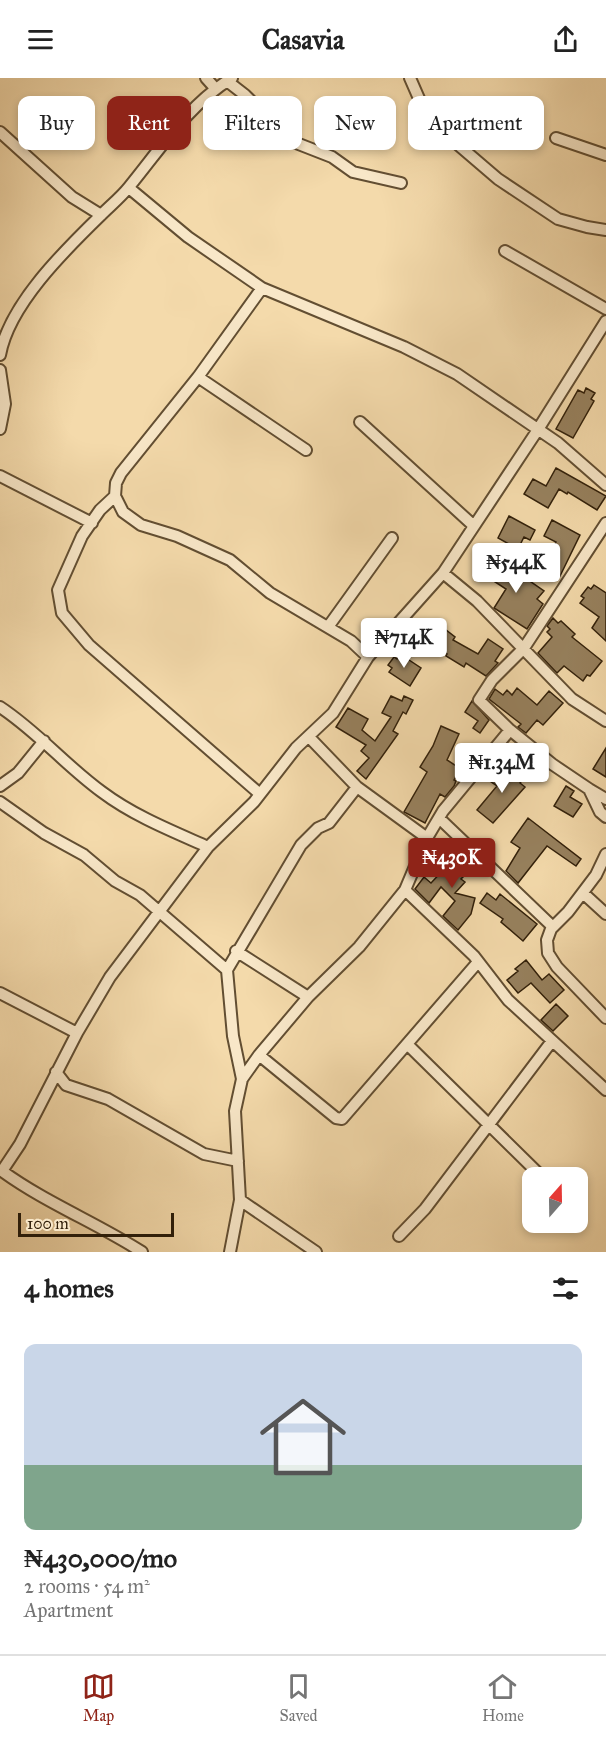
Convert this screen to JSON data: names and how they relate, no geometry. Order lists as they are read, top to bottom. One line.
{"scale_bar":"100 m","north":"top","page":{"header":"Casavia","chip":["Buy","Rent","Filters","New","Apartment"],"price":["₦544K","₦714K","₦1.34M","₦430K"],"scale":"100 m","heading":"4 homes","list":[{"name":"₦430,000/mo","note":"2 rooms · 54 m² · Apartment"}],"tabs":["Map","Saved","Home"]}}
